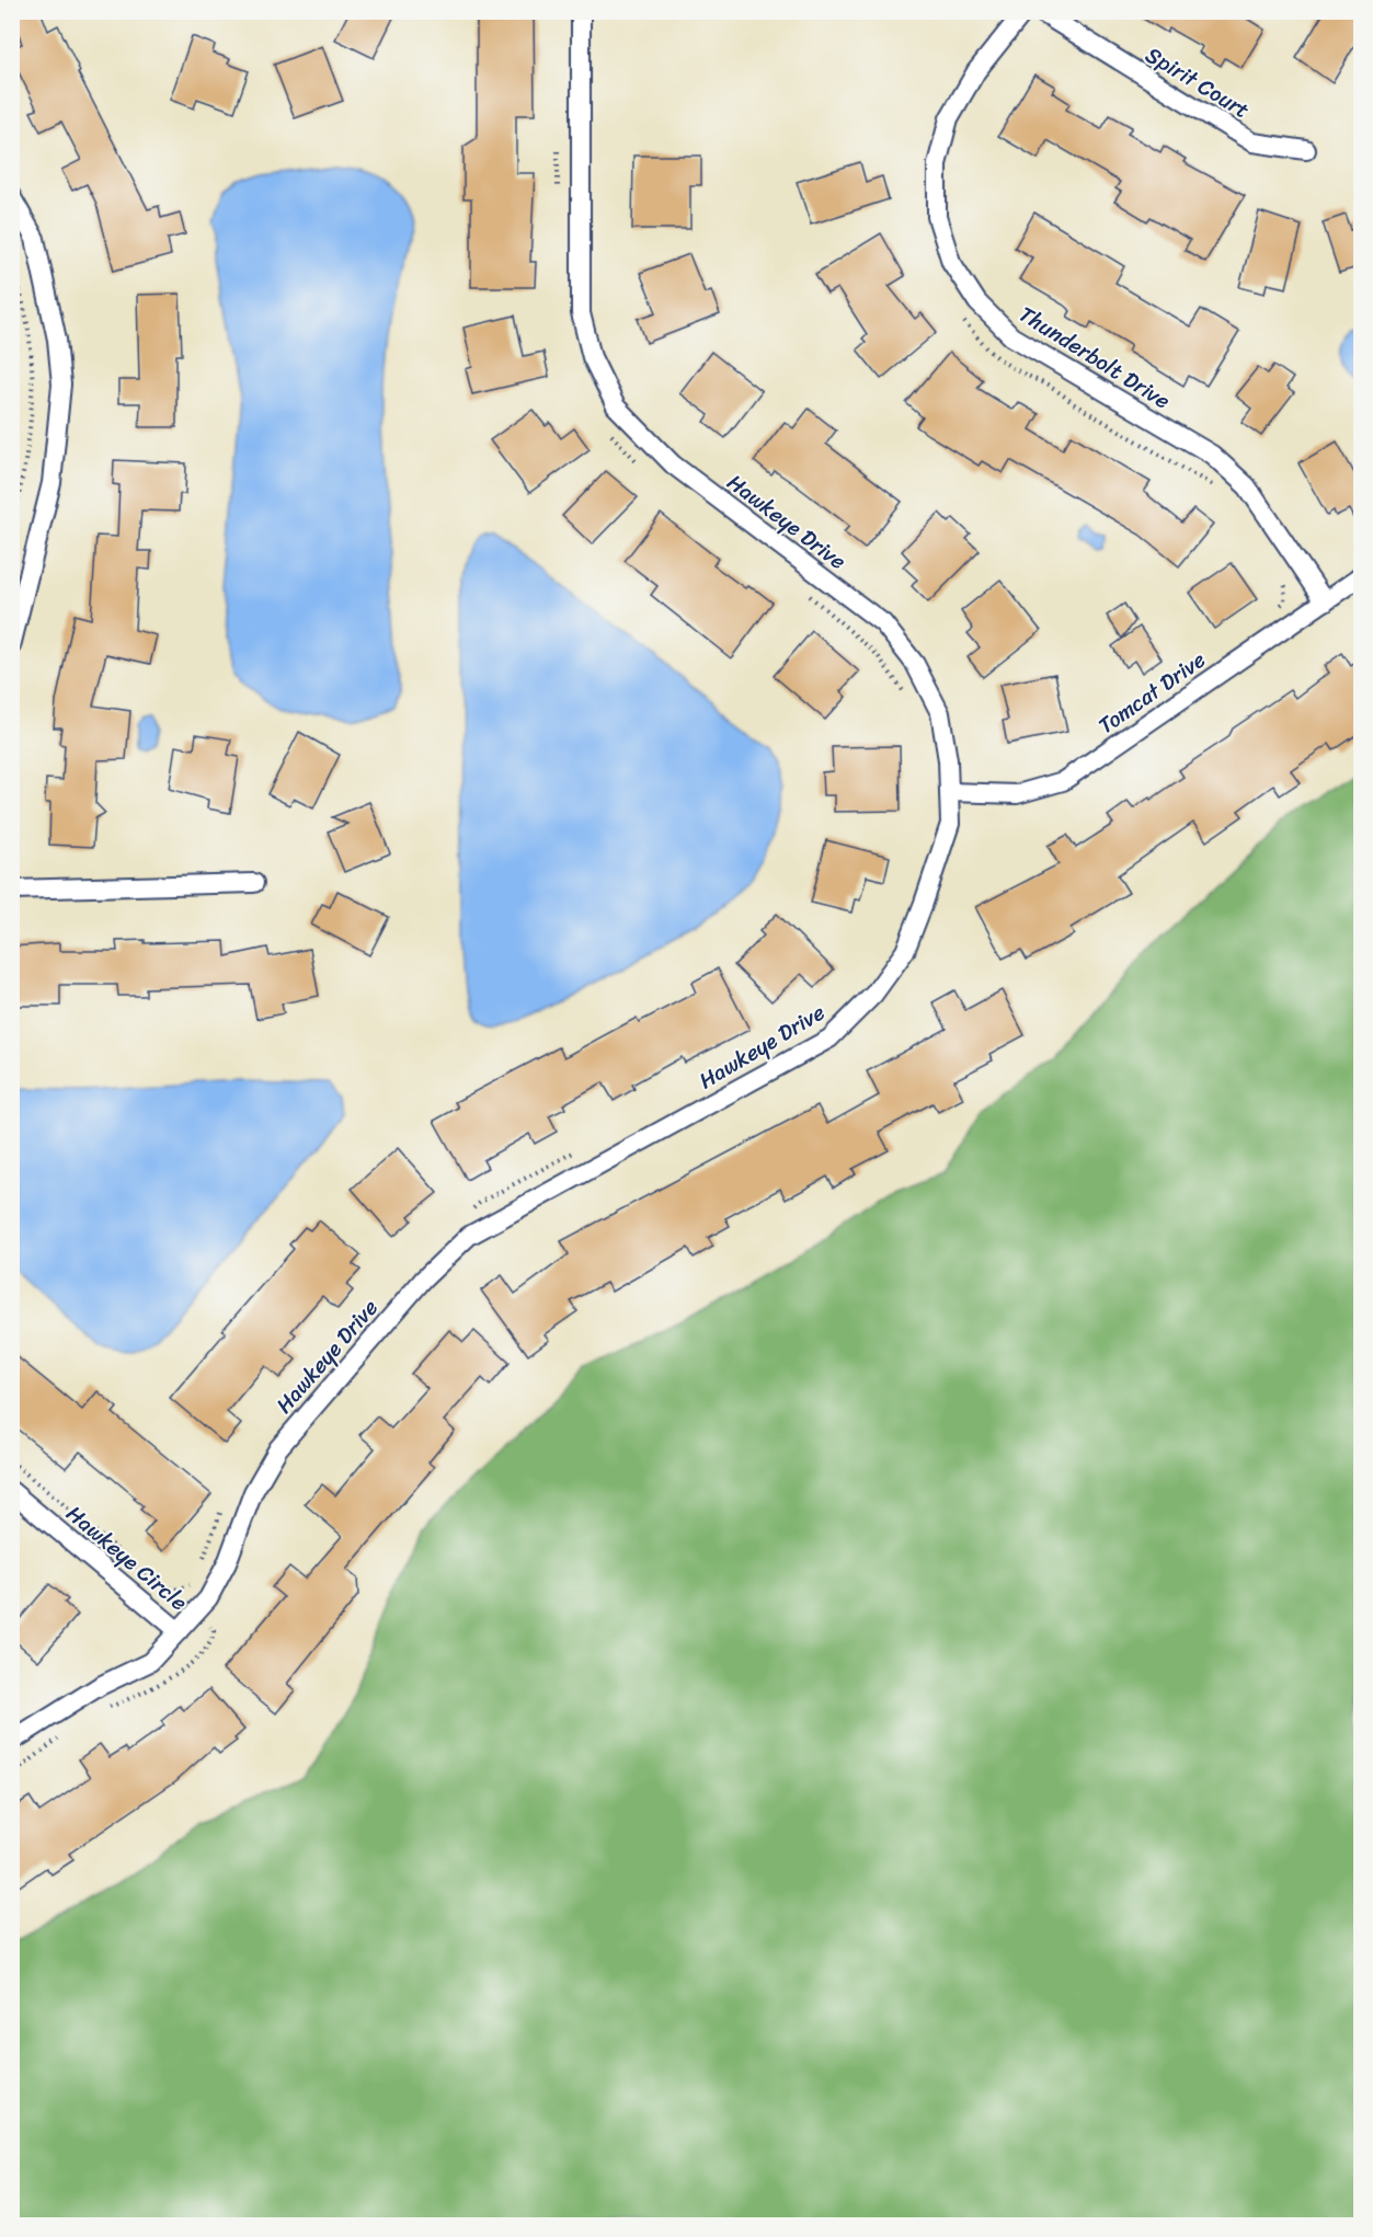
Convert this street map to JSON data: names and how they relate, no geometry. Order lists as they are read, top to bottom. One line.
{"streets":{"street":["Spirit Court","Thunderbolt Drive","Hawkeye Drive","Tomcat Drive","Hawkeye Circle"]},"crossings":[["Thunderbolt Drive","Tomcat Drive"],["Hawkeye Drive","Tomcat Drive"],["Hawkeye Drive","Hawkeye Circle"]]}
